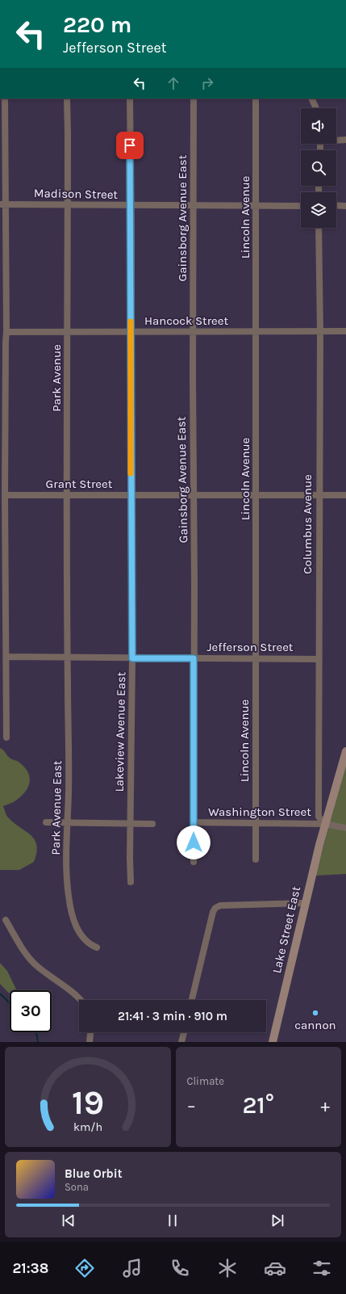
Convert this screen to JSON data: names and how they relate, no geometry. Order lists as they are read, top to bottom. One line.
{"streets":{"main road":["Lake Street East"],"street":["Madison Street","Lincoln Avenue","Gainsborg Avenue East","Hancock Street","Park Avenue","Grant Street","Columbus Avenue","Jefferson Street","Lakeview Avenue East","Park Avenue East","Washington Street"]},"crossings":[["Madison Street","Lincoln Avenue"],["Madison Street","Gainsborg Avenue East"],["Madison Street","Park Avenue"],["Madison Street","Lakeview Avenue East"],["Lincoln Avenue","Hancock Street"],["Lincoln Avenue","Grant Street"],["Lincoln Avenue","Jefferson Street"],["Lincoln Avenue","Washington Street"],["Gainsborg Avenue East","Hancock Street"],["Gainsborg Avenue East","Grant Street"],["Gainsborg Avenue East","Jefferson Street"],["Gainsborg Avenue East","Washington Street"],["Hancock Street","Park Avenue"],["Hancock Street","Columbus Avenue"],["Hancock Street","Lakeview Avenue East"],["Park Avenue","Grant Street"],["Park Avenue","Jefferson Street"],["Park Avenue","Park Avenue East"],["Grant Street","Columbus Avenue"],["Grant Street","Lakeview Avenue East"],["Columbus Avenue","Jefferson Street"],["Columbus Avenue","Washington Street"],["Columbus Avenue","Lake Street East"],["Jefferson Street","Lakeview Avenue East"],["Jefferson Street","Park Avenue East"],["Washington Street","Lake Street East"]],"places":["cannon"],"page":{"turn":["220 m","Jefferson Street"],"limit":"30","trip":"21:41 · 3 min · 910 m","tile":"Climate","heat":["−","21°","+"],"song":["Blue Orbit","Sona"],"tabs":"21:38","gauge":["19","km/h"]}}
